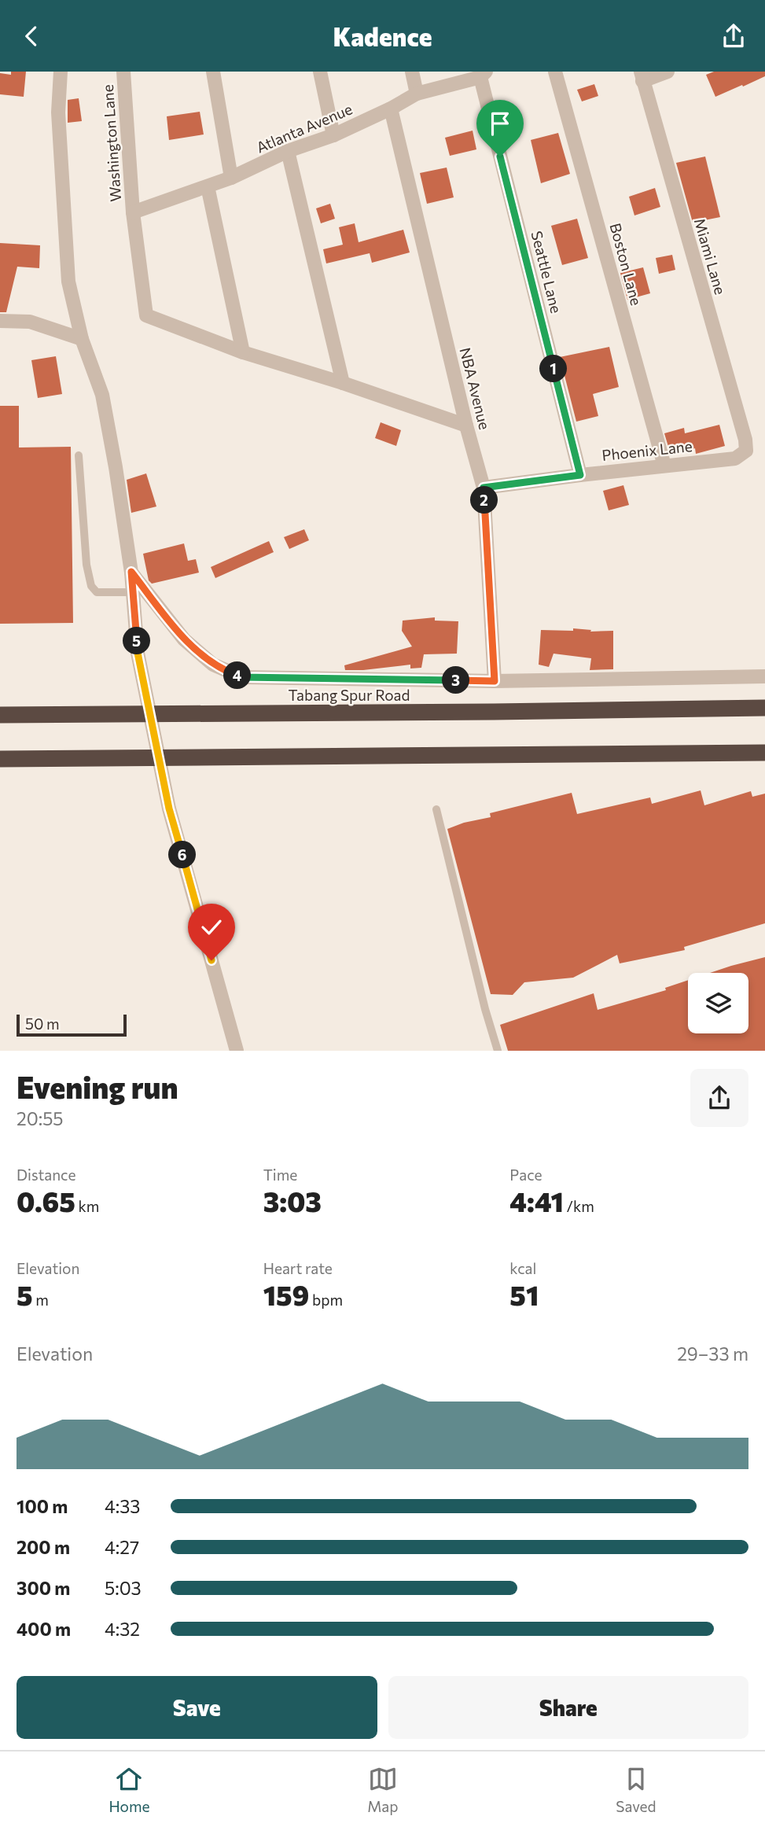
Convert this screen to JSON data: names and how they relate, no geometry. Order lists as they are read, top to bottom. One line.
{"streets":{"highway":["Tabang Spur Road"],"street":["Atlanta Avenue","Washington Lane","Miami Lane","Boston Lane","Seattle Lane","NBA Avenue","Phoenix Lane"]},"crossings":[["Atlanta Avenue","Washington Lane"],["Atlanta Avenue","Seattle Lane"],["Atlanta Avenue","NBA Avenue"],["Miami Lane","Phoenix Lane"],["Boston Lane","Phoenix Lane"],["Seattle Lane","Phoenix Lane"],["NBA Avenue","Phoenix Lane"]],"scale_bar":"50 m","page":{"header":"Kadence","pins":["1","2","5","4","3","6"],"scale":"50 m","heading":["Evening run","20:55"],"stats":[["Distance","0.65 km"],["Time","3:03"],["Pace","4:41 /km"],["Elevation","5 m"],["Heart rate","159 bpm"],["kcal","51"]],"chart":["Elevation","29–33 m"],"list":[{"name":"100 m","note":"4:33"},{"name":"200 m","note":"4:27"},{"name":"300 m","note":"5:03"},{"name":"400 m","note":"4:32"}],"buttons":["Save","Share"],"tabs":["Home","Map","Saved"]}}
